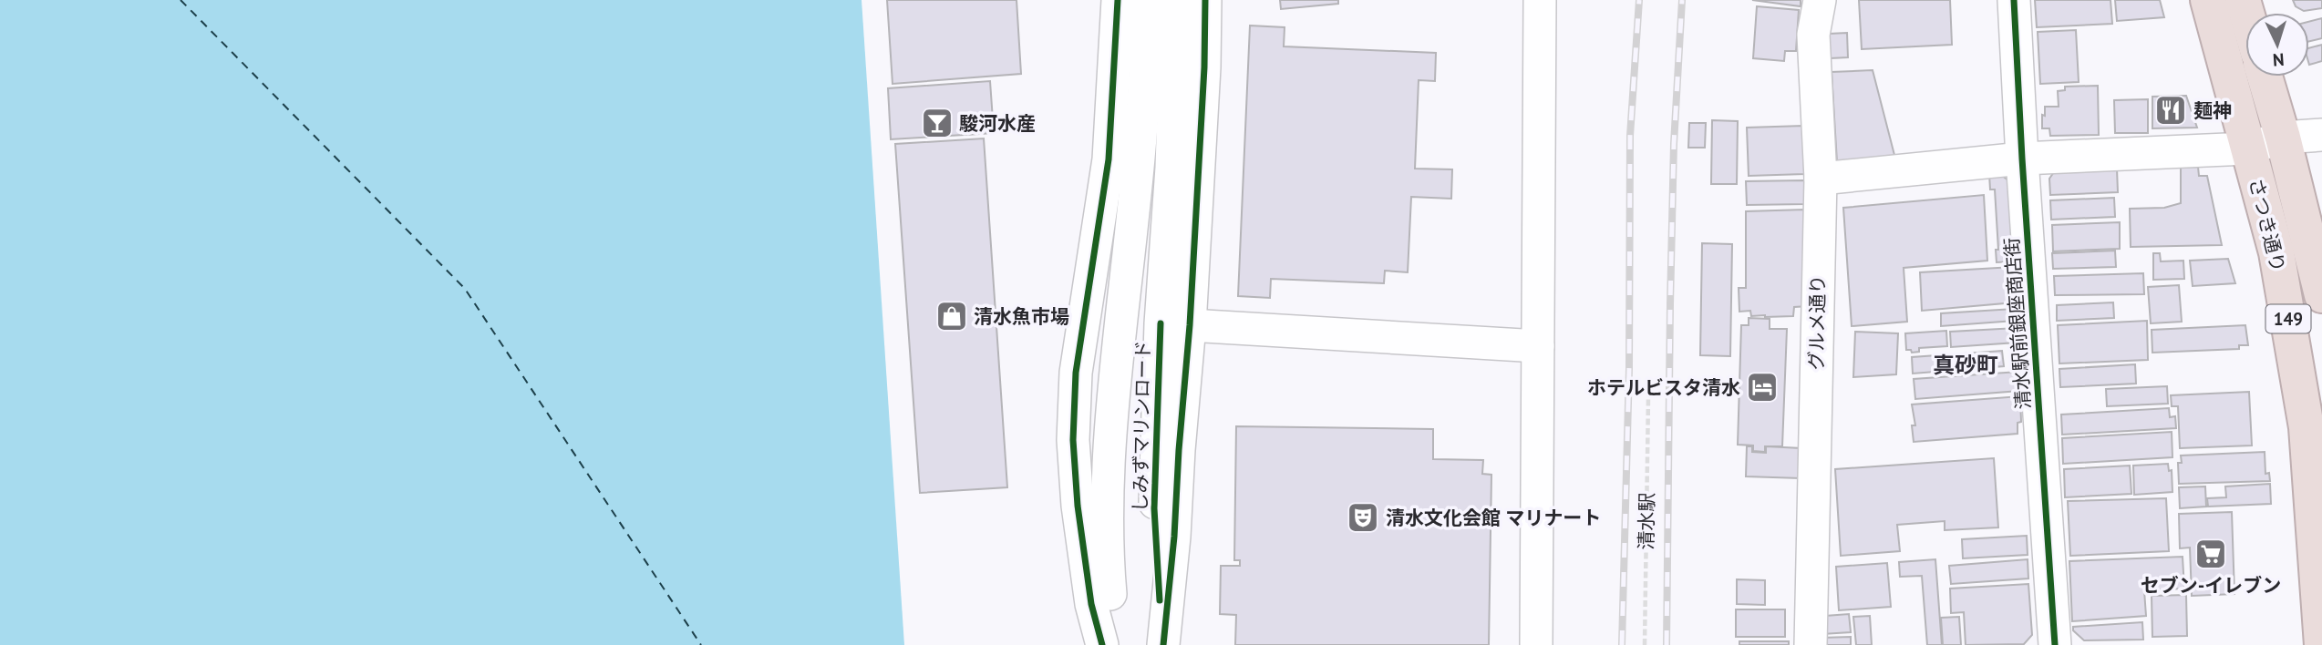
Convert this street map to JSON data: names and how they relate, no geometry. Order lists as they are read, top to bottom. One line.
{"streets":{"highway":["さつき通り","149"],"street":["グルメ通り","清水駅前銀座商店街","しみずマリンロード"],"path":["清水駅"]},"districts":["真砂町"],"places":{"restaurant":["麺神"],"bar":["駿河水産"],"shop":["清水魚市場"],"hotel":["ホテルビスタ清水"],"theatre":["清水文化会館 マリナート"],"supermarket":["セブン-イレブン"]},"north":"bottom"}
